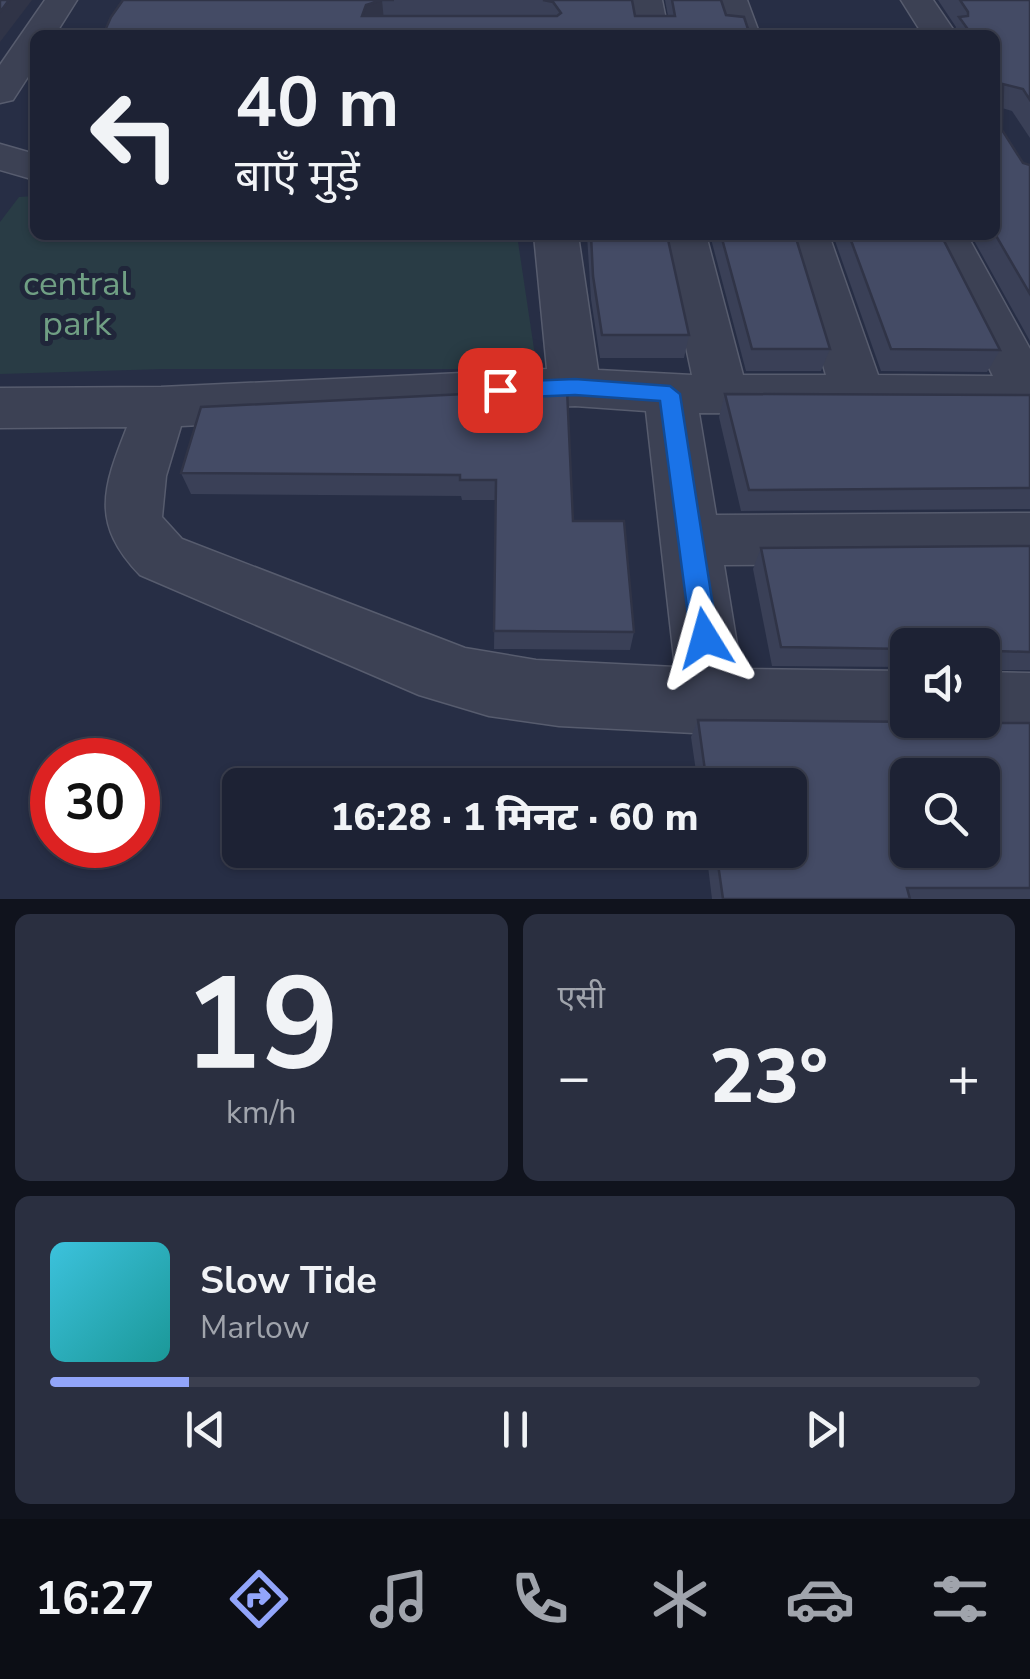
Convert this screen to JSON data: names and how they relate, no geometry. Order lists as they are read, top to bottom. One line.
{"parks":["central park"],"page":{"turn":["40 m","बाएँ मुड़ें"],"limit":"30","trip":"16:28 · 1 मिनट · 60 m","tile":[["19","km/h"],"एसी"],"heat":["−","23°","+"],"song":["Slow Tide","Marlow"],"tabs":"16:27"}}
